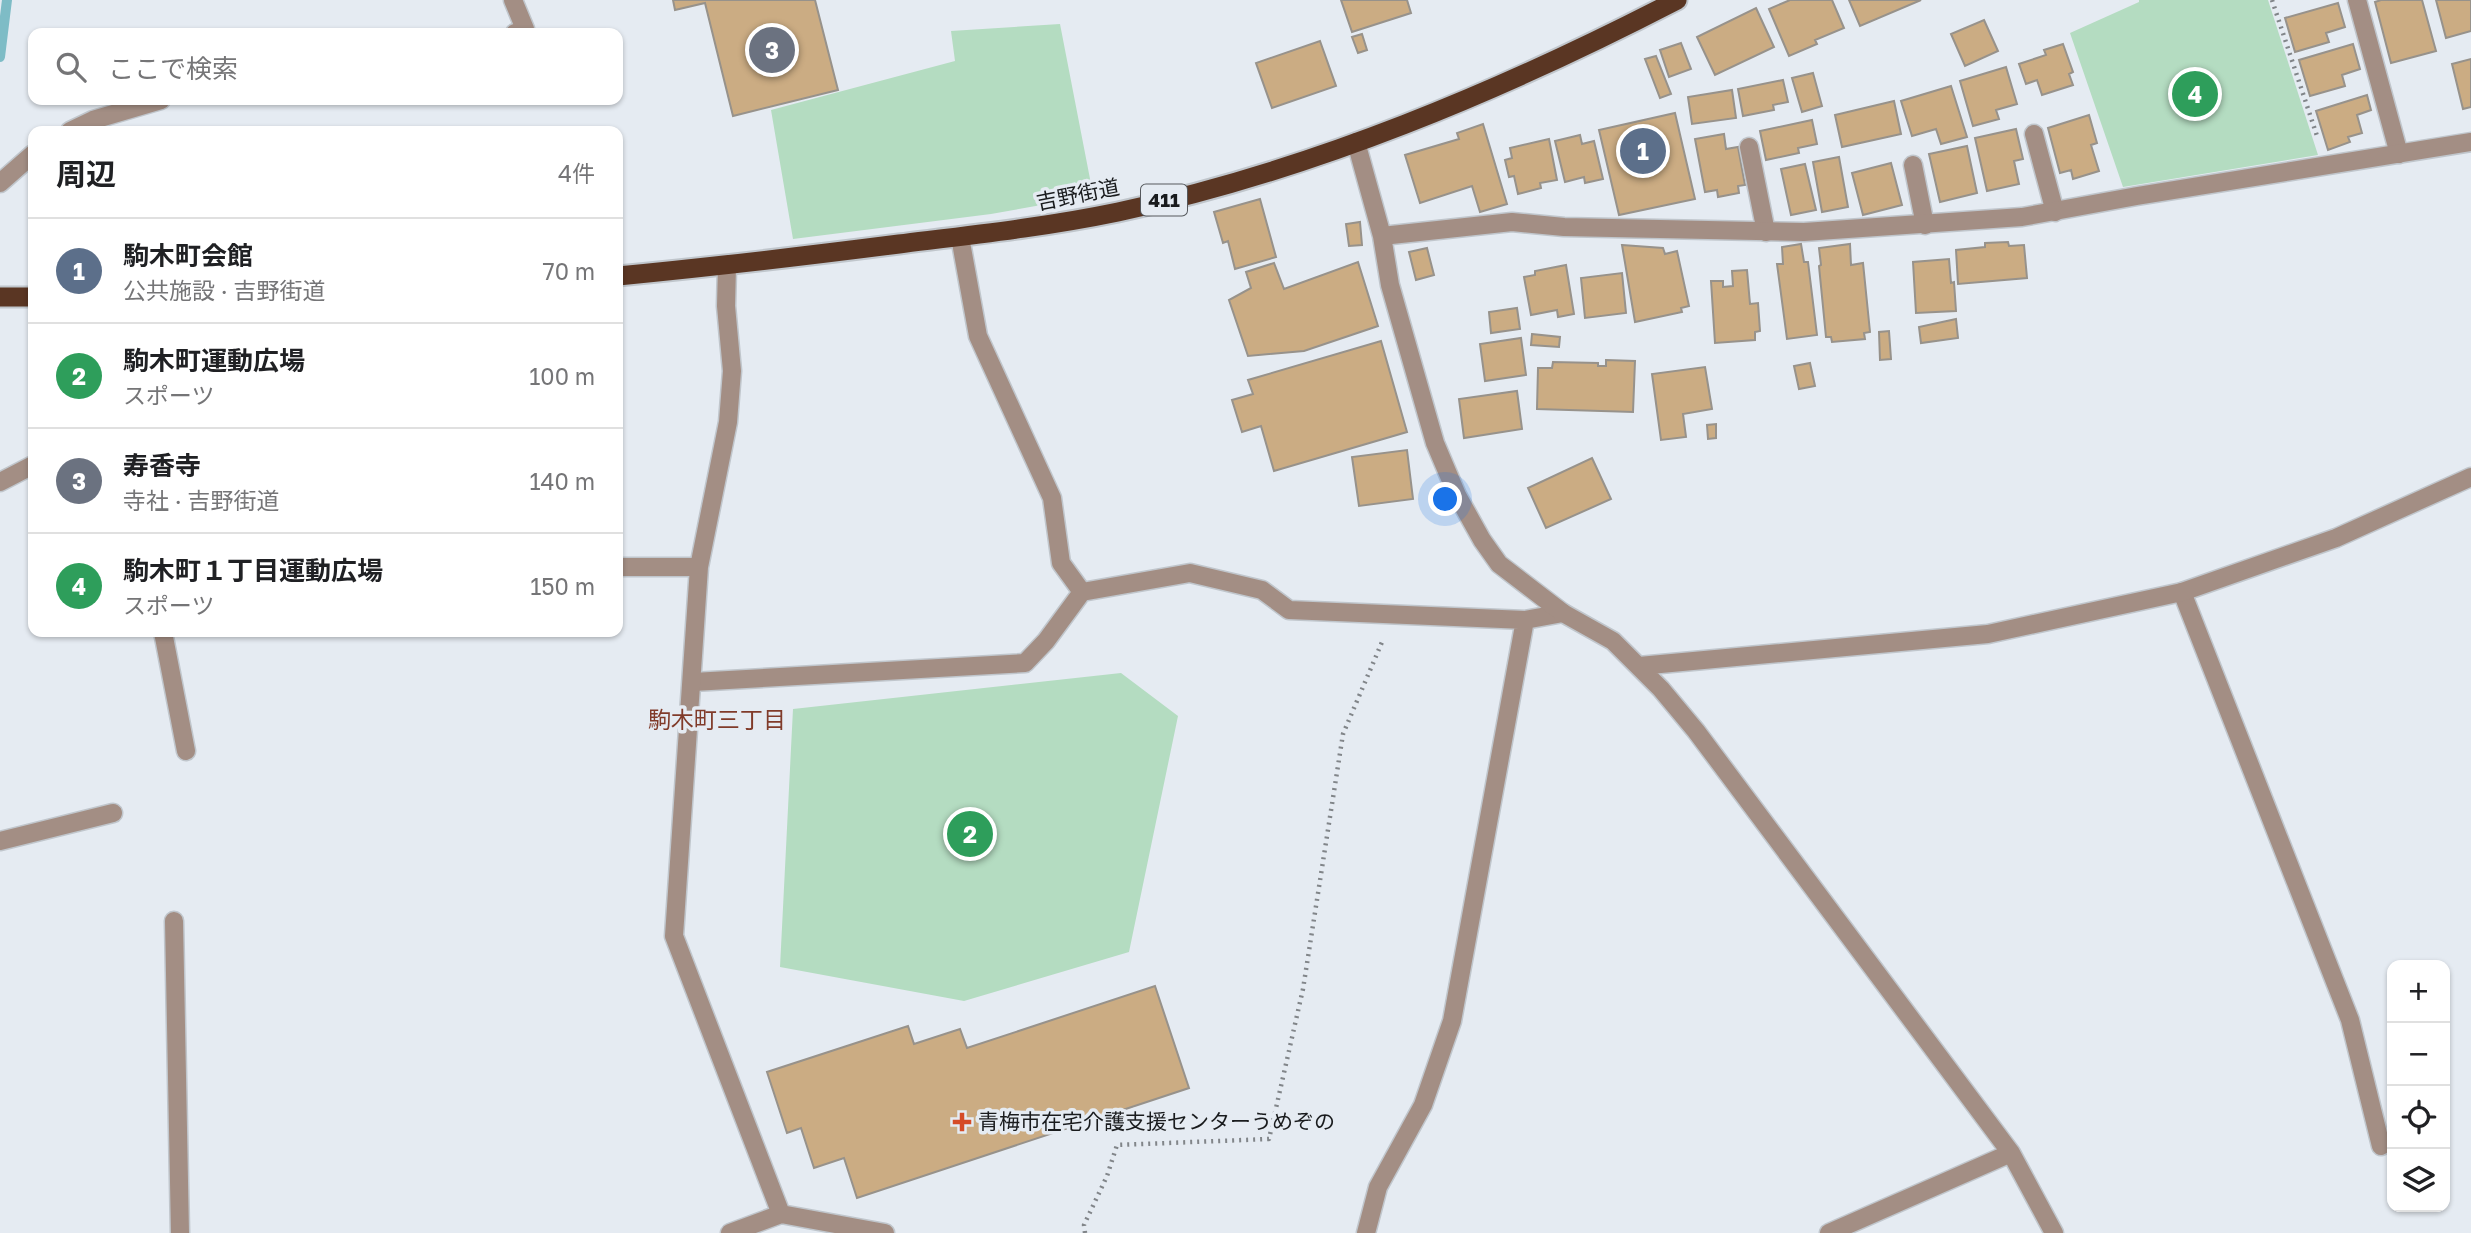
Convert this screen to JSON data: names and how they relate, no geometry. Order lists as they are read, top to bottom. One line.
{"streets":{"highway":["吉野街道","411"]},"districts":["駒木町三丁目"],"places":{"health":["青梅市在宅介護支援センターうめぞの"]},"page":{"pins":["3","4","1","2"],"search":"ここで検索","heading":["周辺","4件"],"list":[{"mark":"1","name":"駒木町会館","note":"公共施設 · 吉野街道","value":"70 m"},{"mark":"2","name":"駒木町運動広場","note":"スポーツ","value":"100 m"},{"mark":"3","name":"寿香寺","note":"寺社 · 吉野街道","value":"140 m"},{"mark":"4","name":"駒木町１丁目運動広場","note":"スポーツ","value":"150 m"}],"map_buttons":["+","−"]}}
